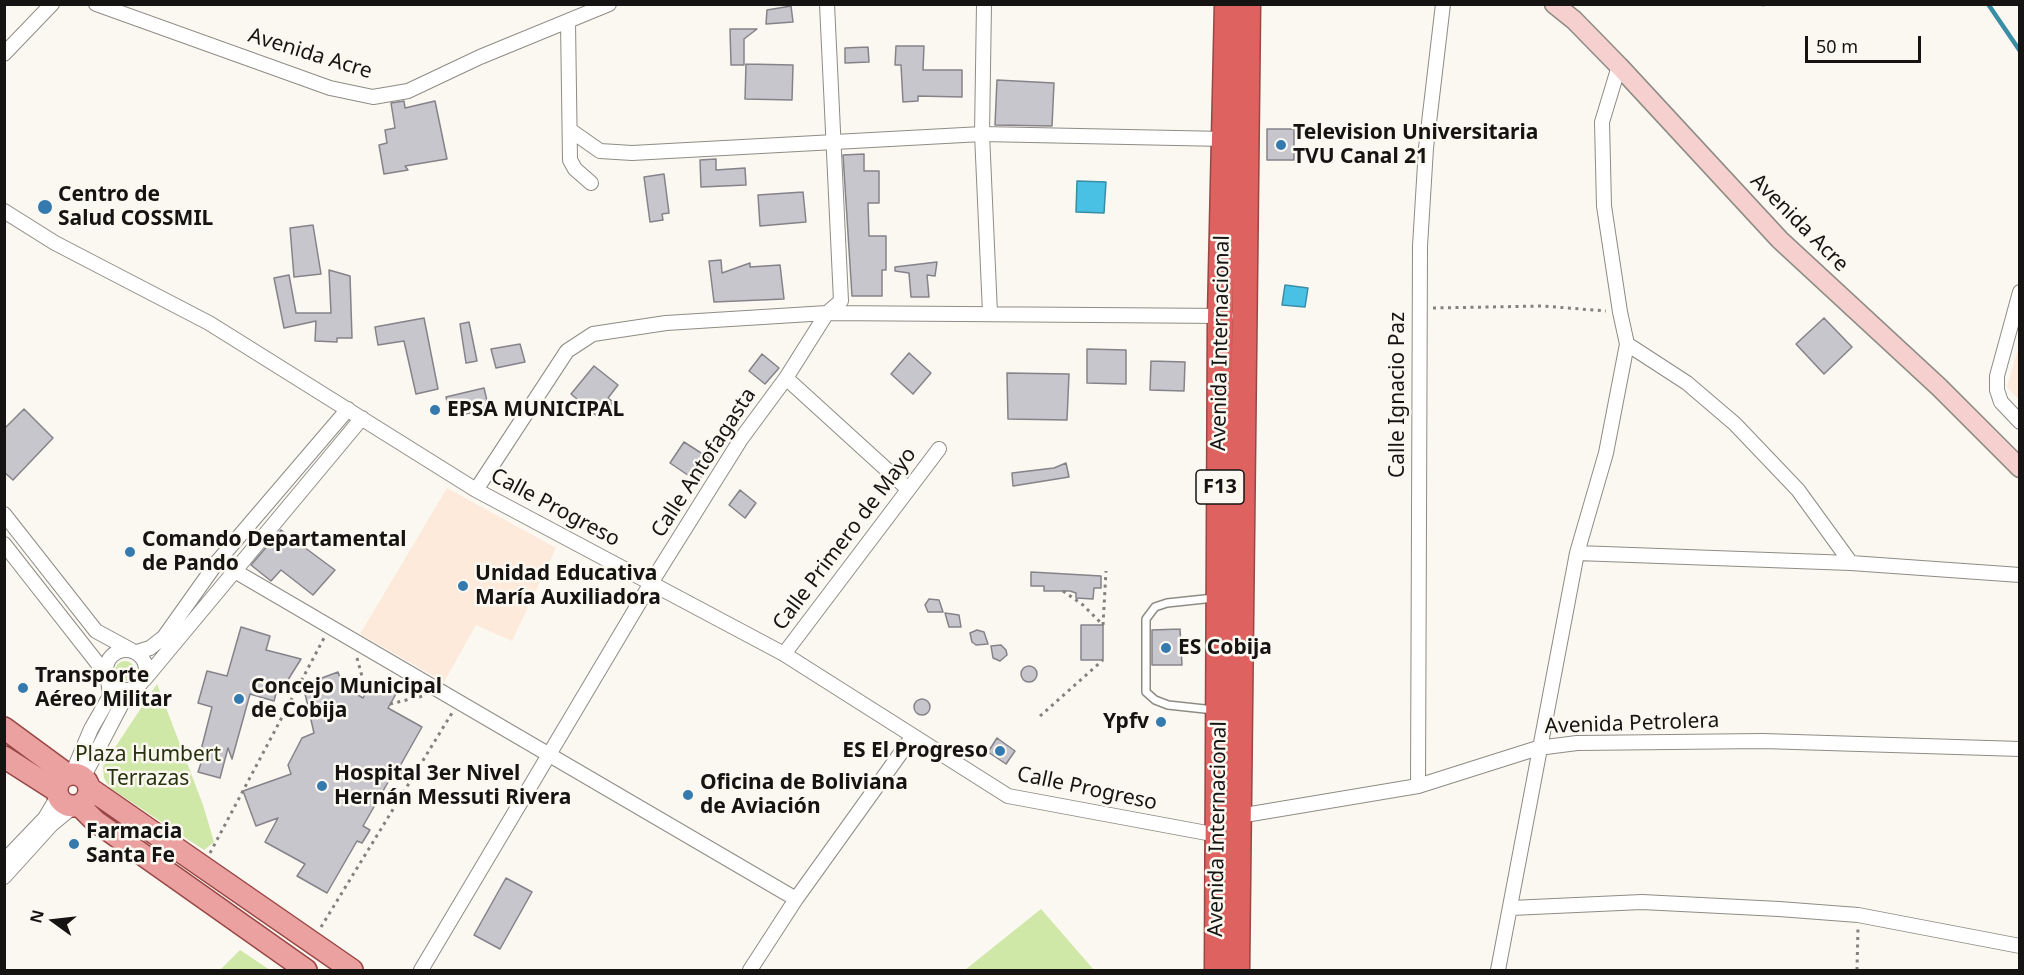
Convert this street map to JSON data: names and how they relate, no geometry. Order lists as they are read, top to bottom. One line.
{"streets":{"highway":["Avenida Internacional","F13"],"main road":["Avenida Acre"],"street":["Calle Ignacio Paz","Calle Antofagasta","Calle Progreso","Calle Primero de Mayo","Avenida Petrolera"]},"crossings":[["Avenida Internacional","Calle Progreso"],["Avenida Internacional","Avenida Petrolera"],["Calle Ignacio Paz","Avenida Petrolera"],["Calle Antofagasta","Calle Progreso"],["Calle Progreso","Calle Primero de Mayo"],["Calle Progreso","Avenida Petrolera"]],"parks":["Plaza Humbert Terrazas"],"places":["Television Universitaria TVU Canal 21","Centro de Salud COSSMIL","EPSA MUNICIPAL","Comando Departamental de Pando","Unidad Educativa María Auxiliadora","ES Cobija","Transporte Aéreo Militar","Concejo Municipal de Cobija","Ypfv","ES El Progreso","Hospital 3er Nivel Hernán Messuti Rivera","Oficina de Boliviana de Aviación","Farmacia Santa Fe"],"scale_bar":"50 m","north":"left"}
